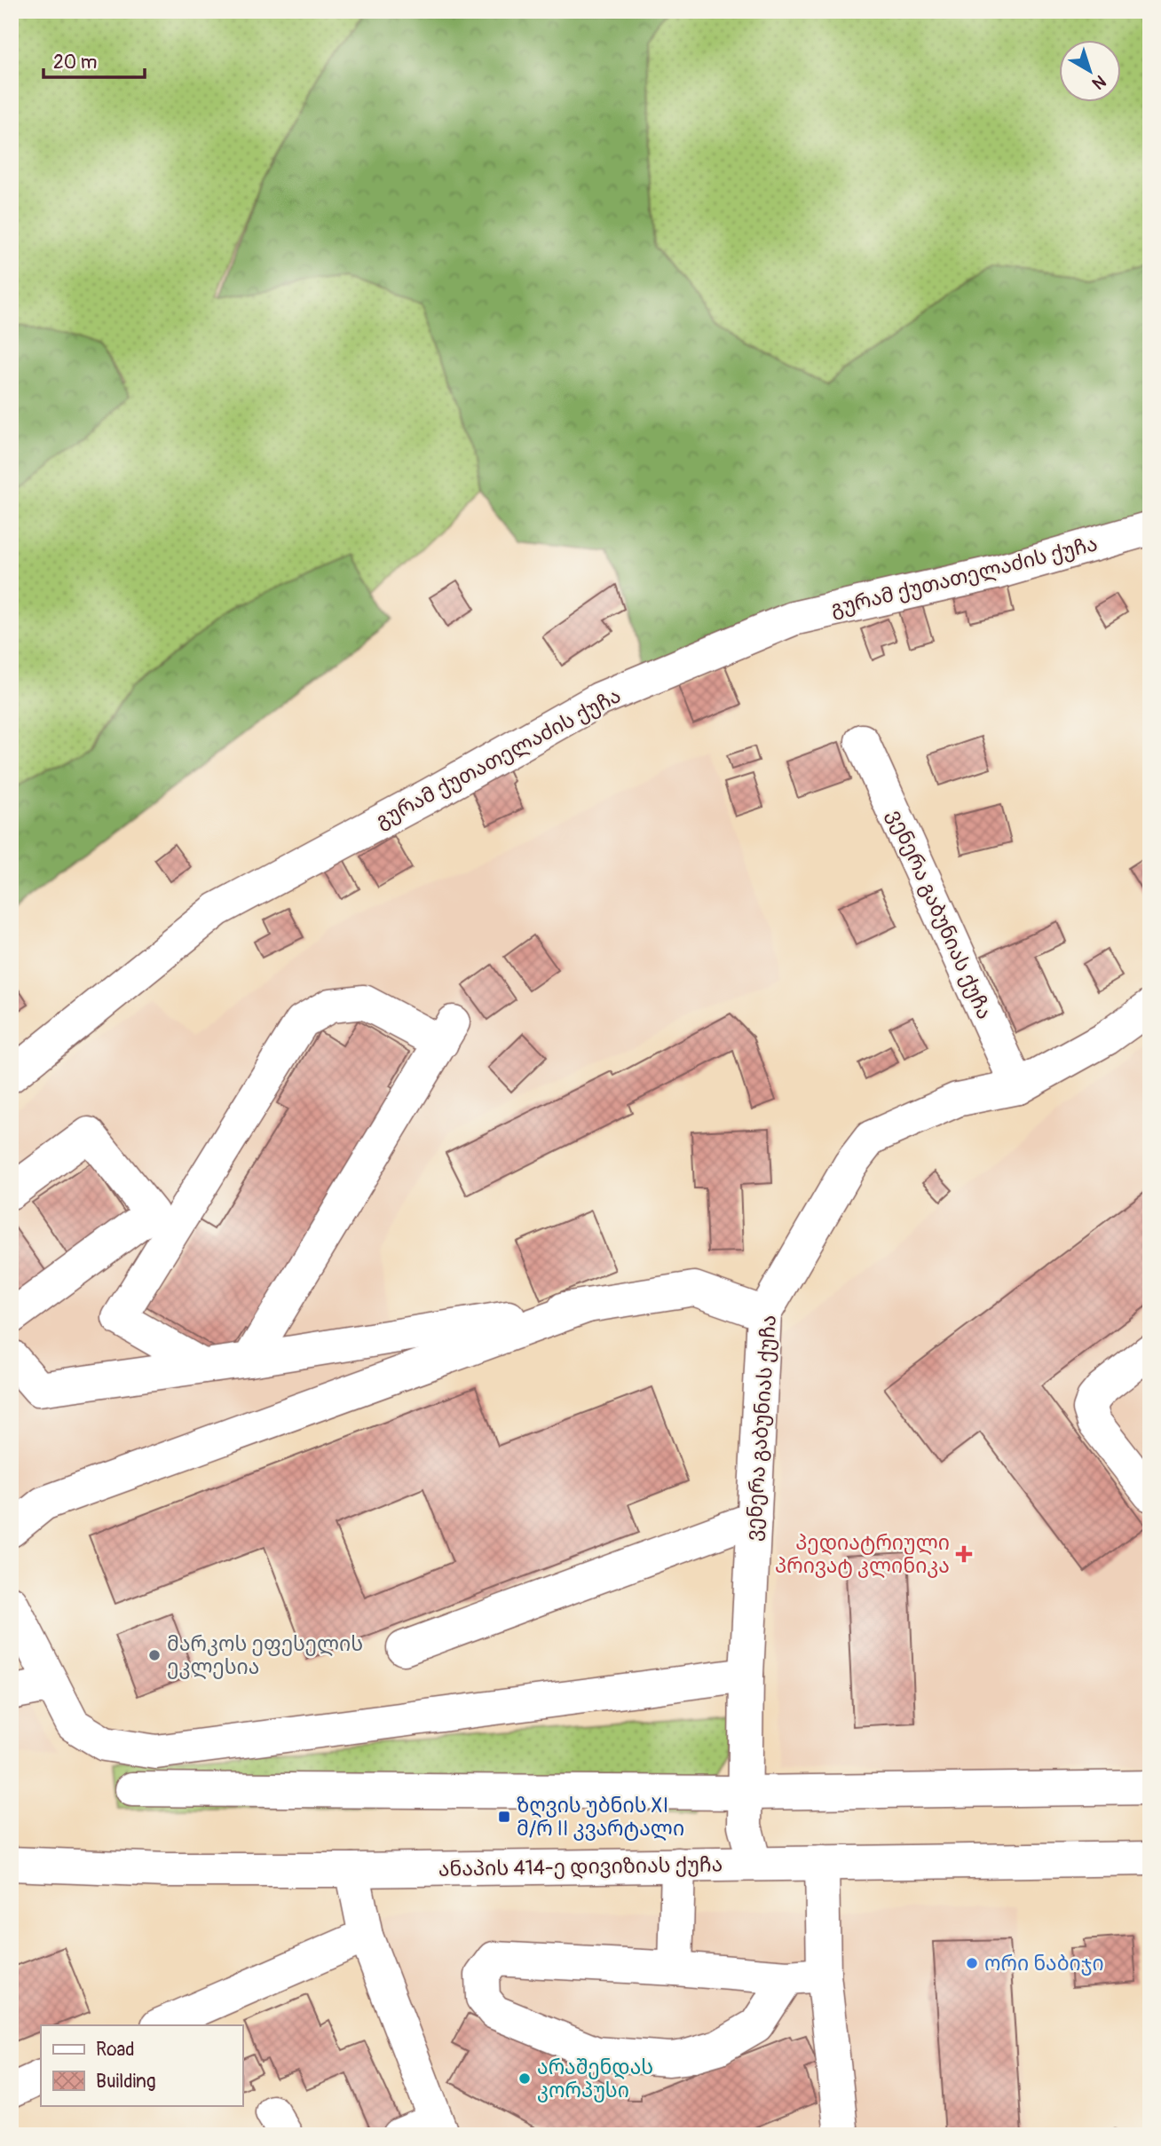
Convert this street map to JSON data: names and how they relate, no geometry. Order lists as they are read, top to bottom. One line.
{"streets":{"street":["გურამ ქუთათელაძის ქუჩა","ვენერა გაბუნიას ქუჩა","ანაპის 414-ე დივიზიას ქუჩა"]},"crossings":[["ვენერა გაბუნიას ქუჩა","ანაპის 414-ე დივიზიას ქუჩა"]],"places":{"health":["პედიატრიული პრივატ კლინიკა"],"other":["მარკოს ეფესელის ეკლესია","ორი ნაბიჯი","არაშენდას კორპუსი"],"transit":["ზღვის უბნის XI მ/რ II კვარტალი"]},"legend":["Road","Building"],"scale_bar":"20 m","north":"bottom right"}
